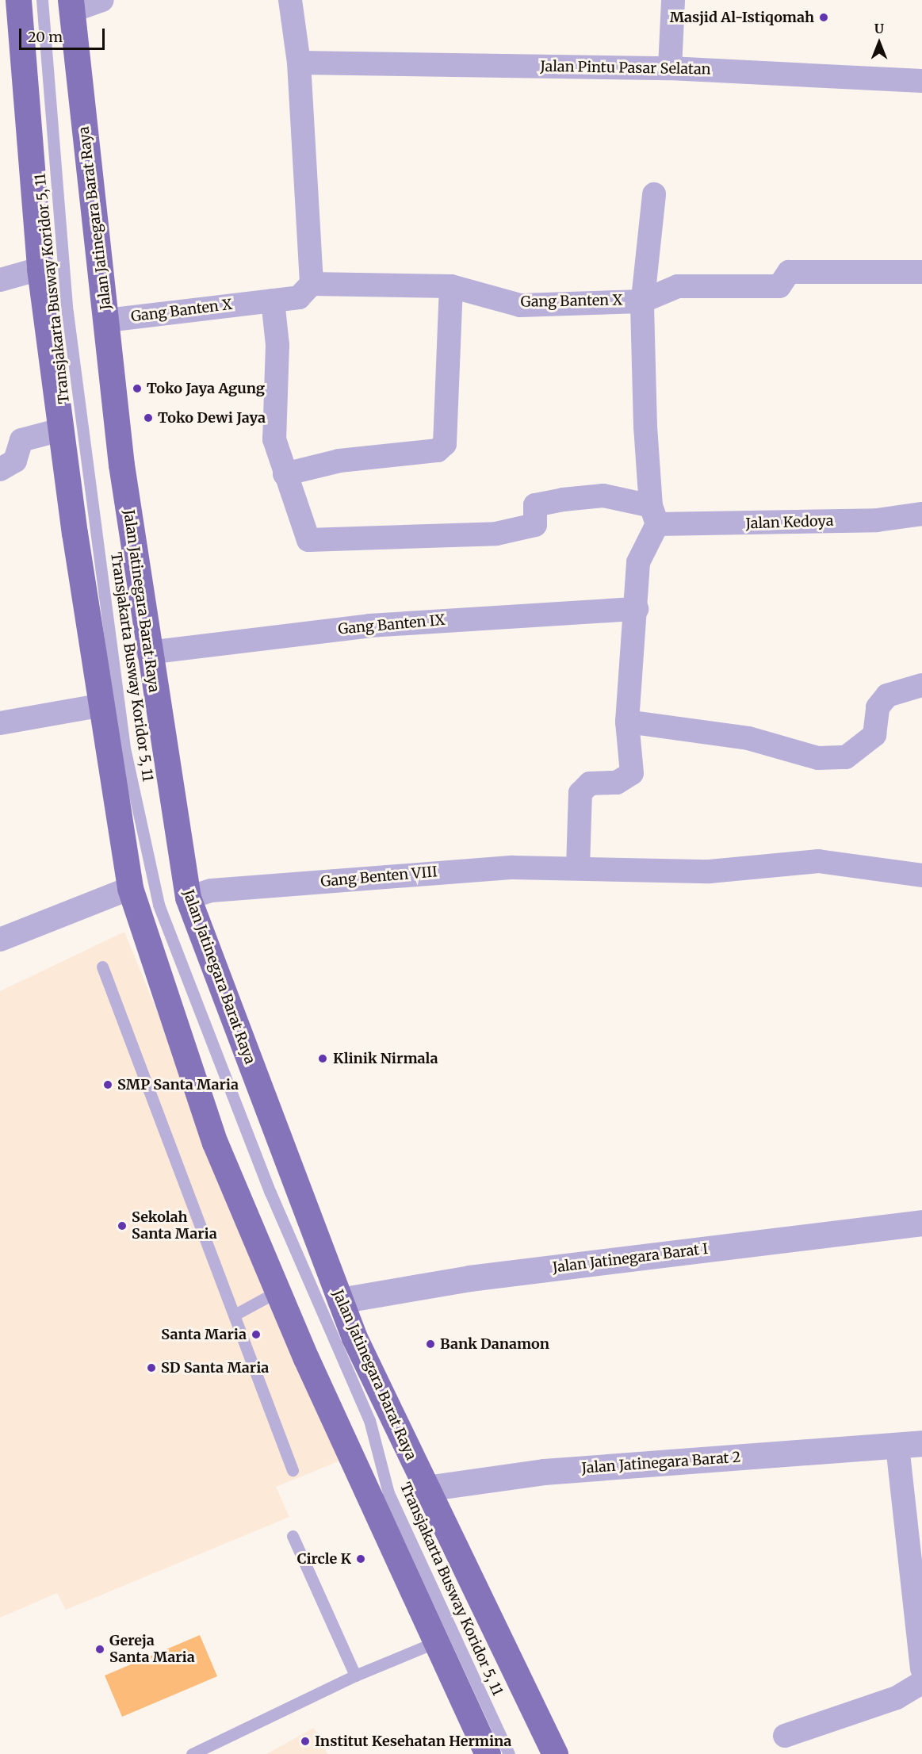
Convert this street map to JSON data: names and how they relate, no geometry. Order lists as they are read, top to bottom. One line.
{"streets":{"main road":["Jalan Jatinegara Barat Raya"],"street":["Jalan Pintu Pasar Selatan","Gang Banten X","Jalan Kedoya","Gang Banten IX","Gang Benten VIII","Jalan Jatinegara Barat I","Jalan Jatinegara Barat 2"],"lane":["Transjakarta Busway Koridor 5, 11"]},"crossings":[["Jalan Jatinegara Barat Raya","Gang Banten X"],["Jalan Jatinegara Barat Raya","Gang Banten IX"],["Jalan Jatinegara Barat Raya","Gang Benten VIII"],["Jalan Jatinegara Barat Raya","Jalan Jatinegara Barat I"],["Jalan Jatinegara Barat Raya","Jalan Jatinegara Barat 2"]],"places":["Masjid Al-Istiqomah","Toko Jaya Agung","Toko Dewi Jaya","Klinik Nirmala","SMP Santa Maria","Sekolah Santa Maria","Santa Maria","Bank Danamon","SD Santa Maria","Circle K","Gereja Santa Maria","Institut Kesehatan Hermina"],"scale_bar":"20 m","north":"top"}
